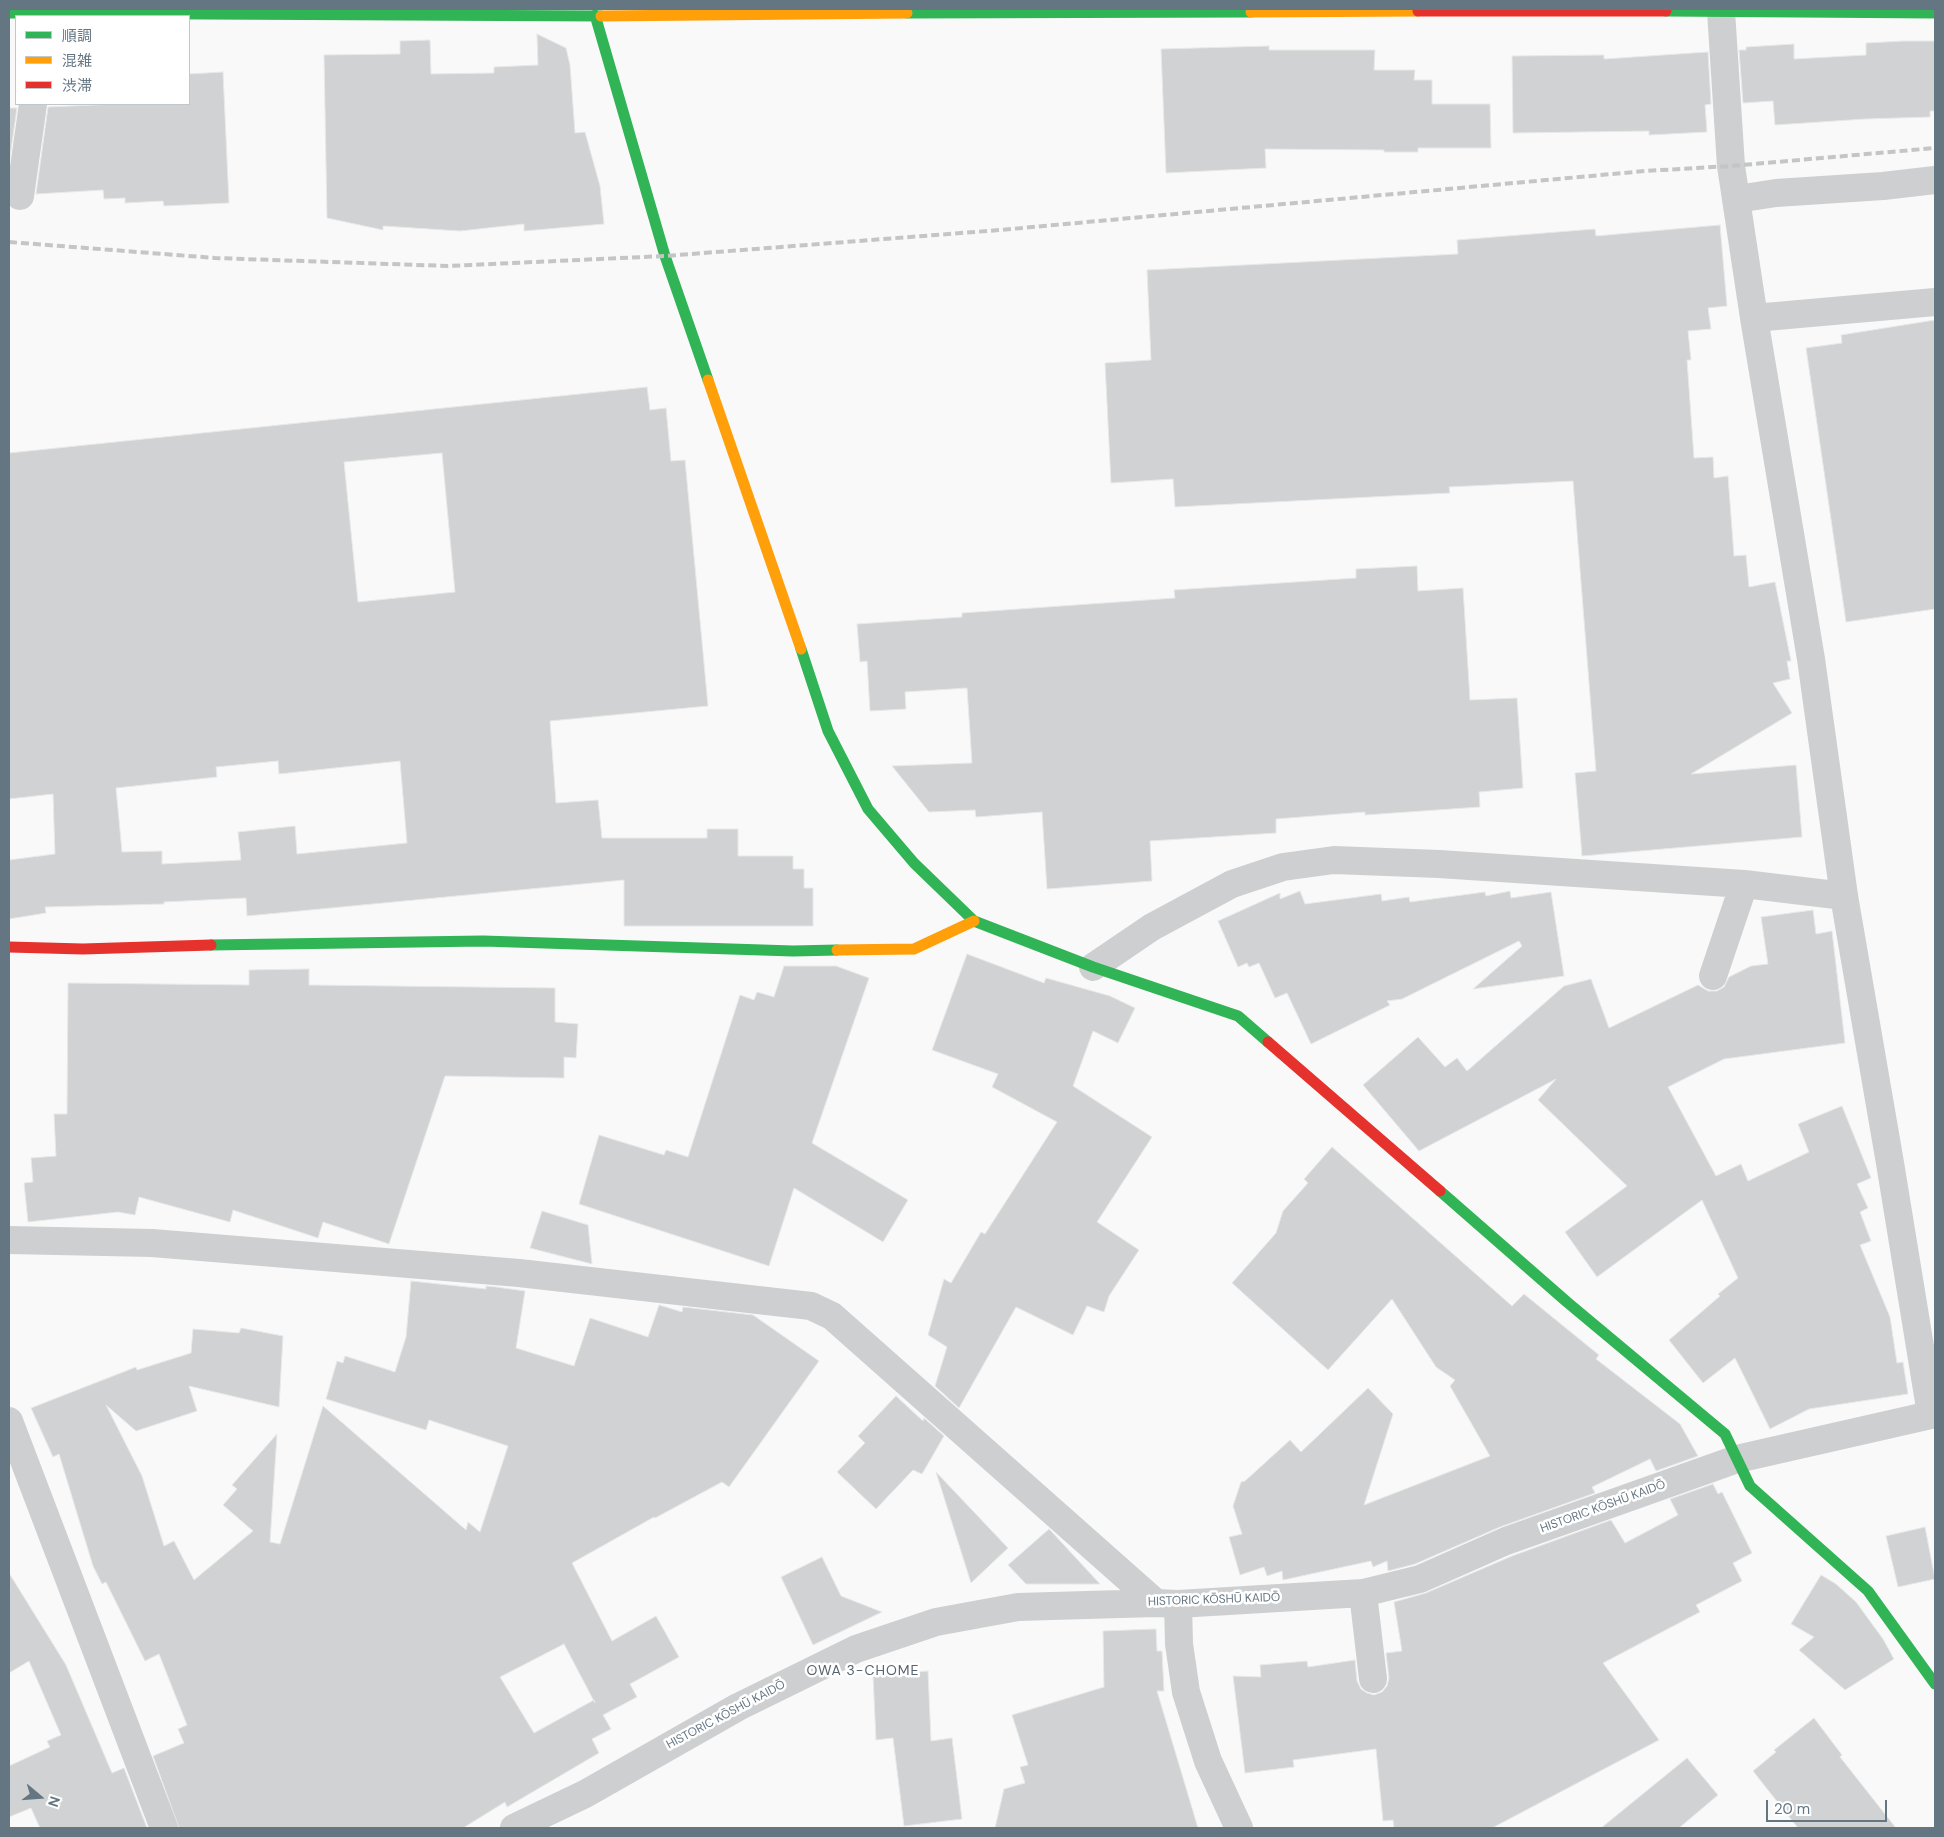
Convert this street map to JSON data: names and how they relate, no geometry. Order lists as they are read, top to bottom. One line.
{"streets":{"street":["HISTORIC KŌSHŪ KAIDŌ"]},"districts":["OWA 3-CHOME"],"legend":["順調","混雑","渋滞"],"scale_bar":"20 m","north":"right"}
